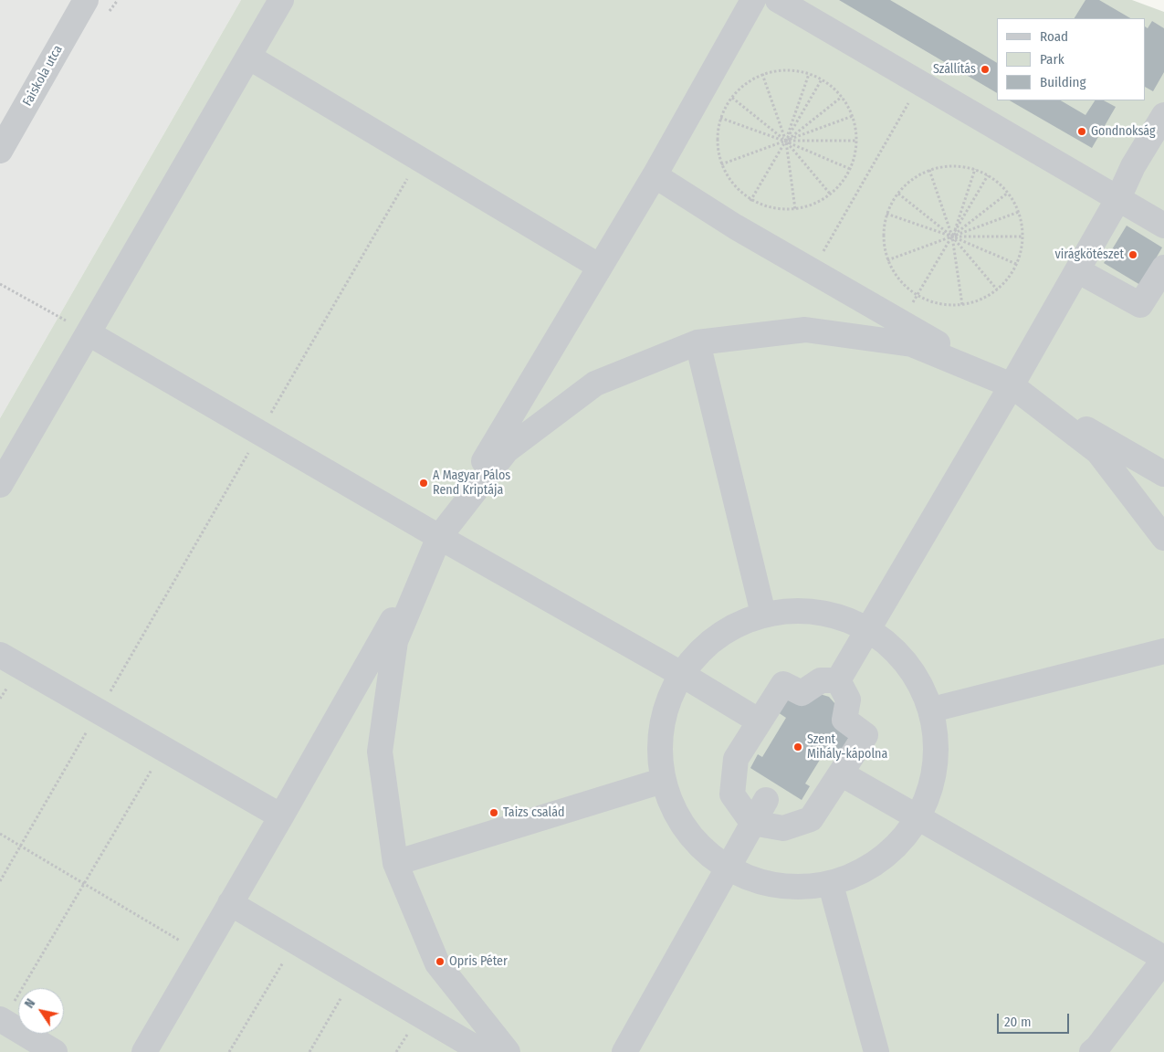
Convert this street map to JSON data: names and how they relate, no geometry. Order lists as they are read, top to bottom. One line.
{"streets":{"street":["Faiskola utca"]},"places":["Szállítás","Gondnokság","virágkötészet","A Magyar Pálos Rend Kriptája","Szent Mihály-kápolna","Taizs család","Opris Péter"],"legend":["Road","Park","Building"],"scale_bar":"20 m","north":"top left"}
